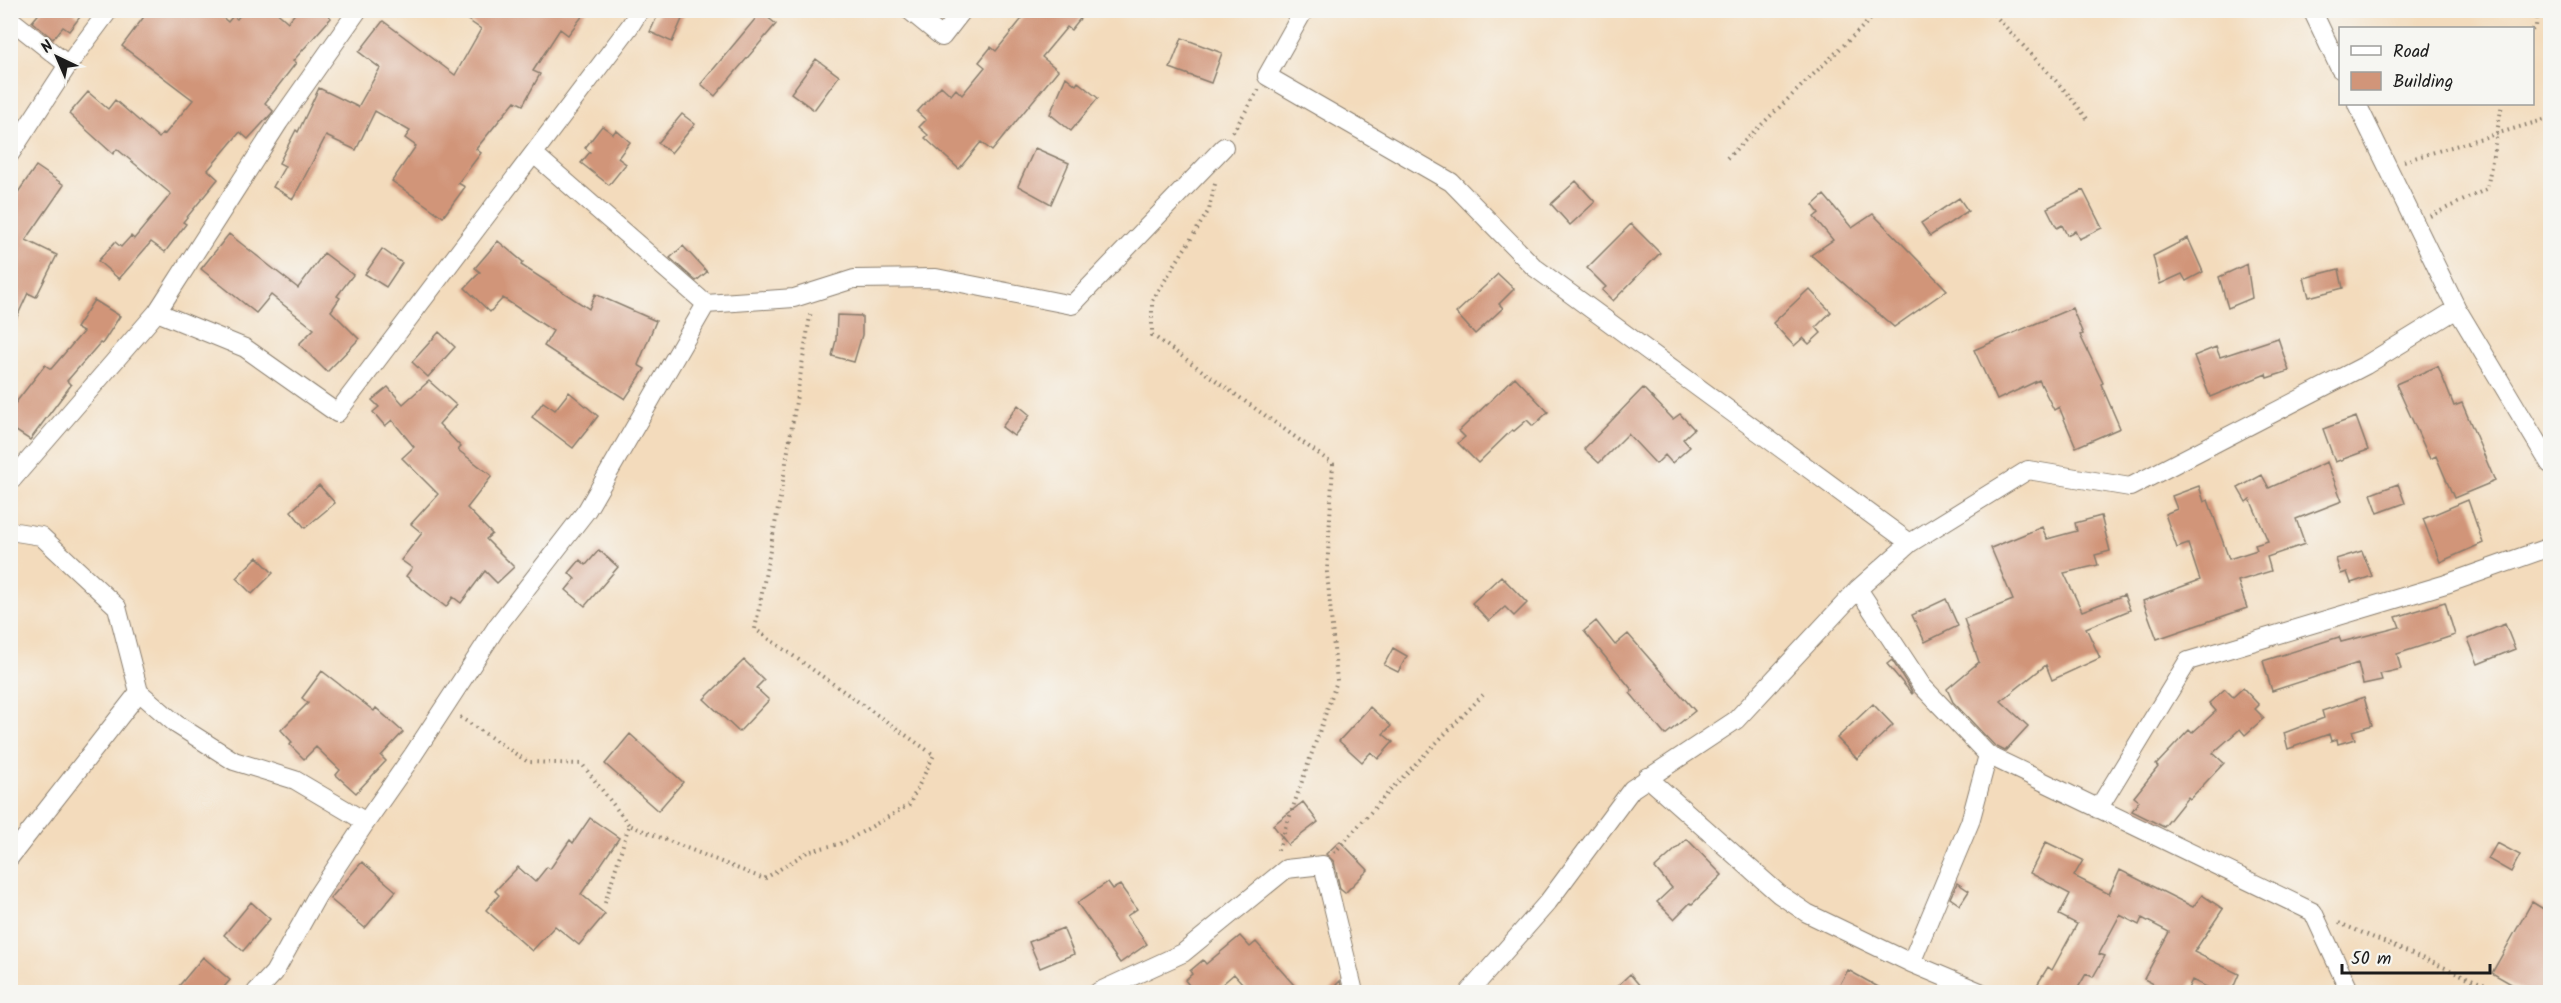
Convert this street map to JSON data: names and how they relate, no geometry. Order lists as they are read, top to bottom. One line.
{"legend":["Road","Building"],"scale_bar":"50 m","north":"top left"}
